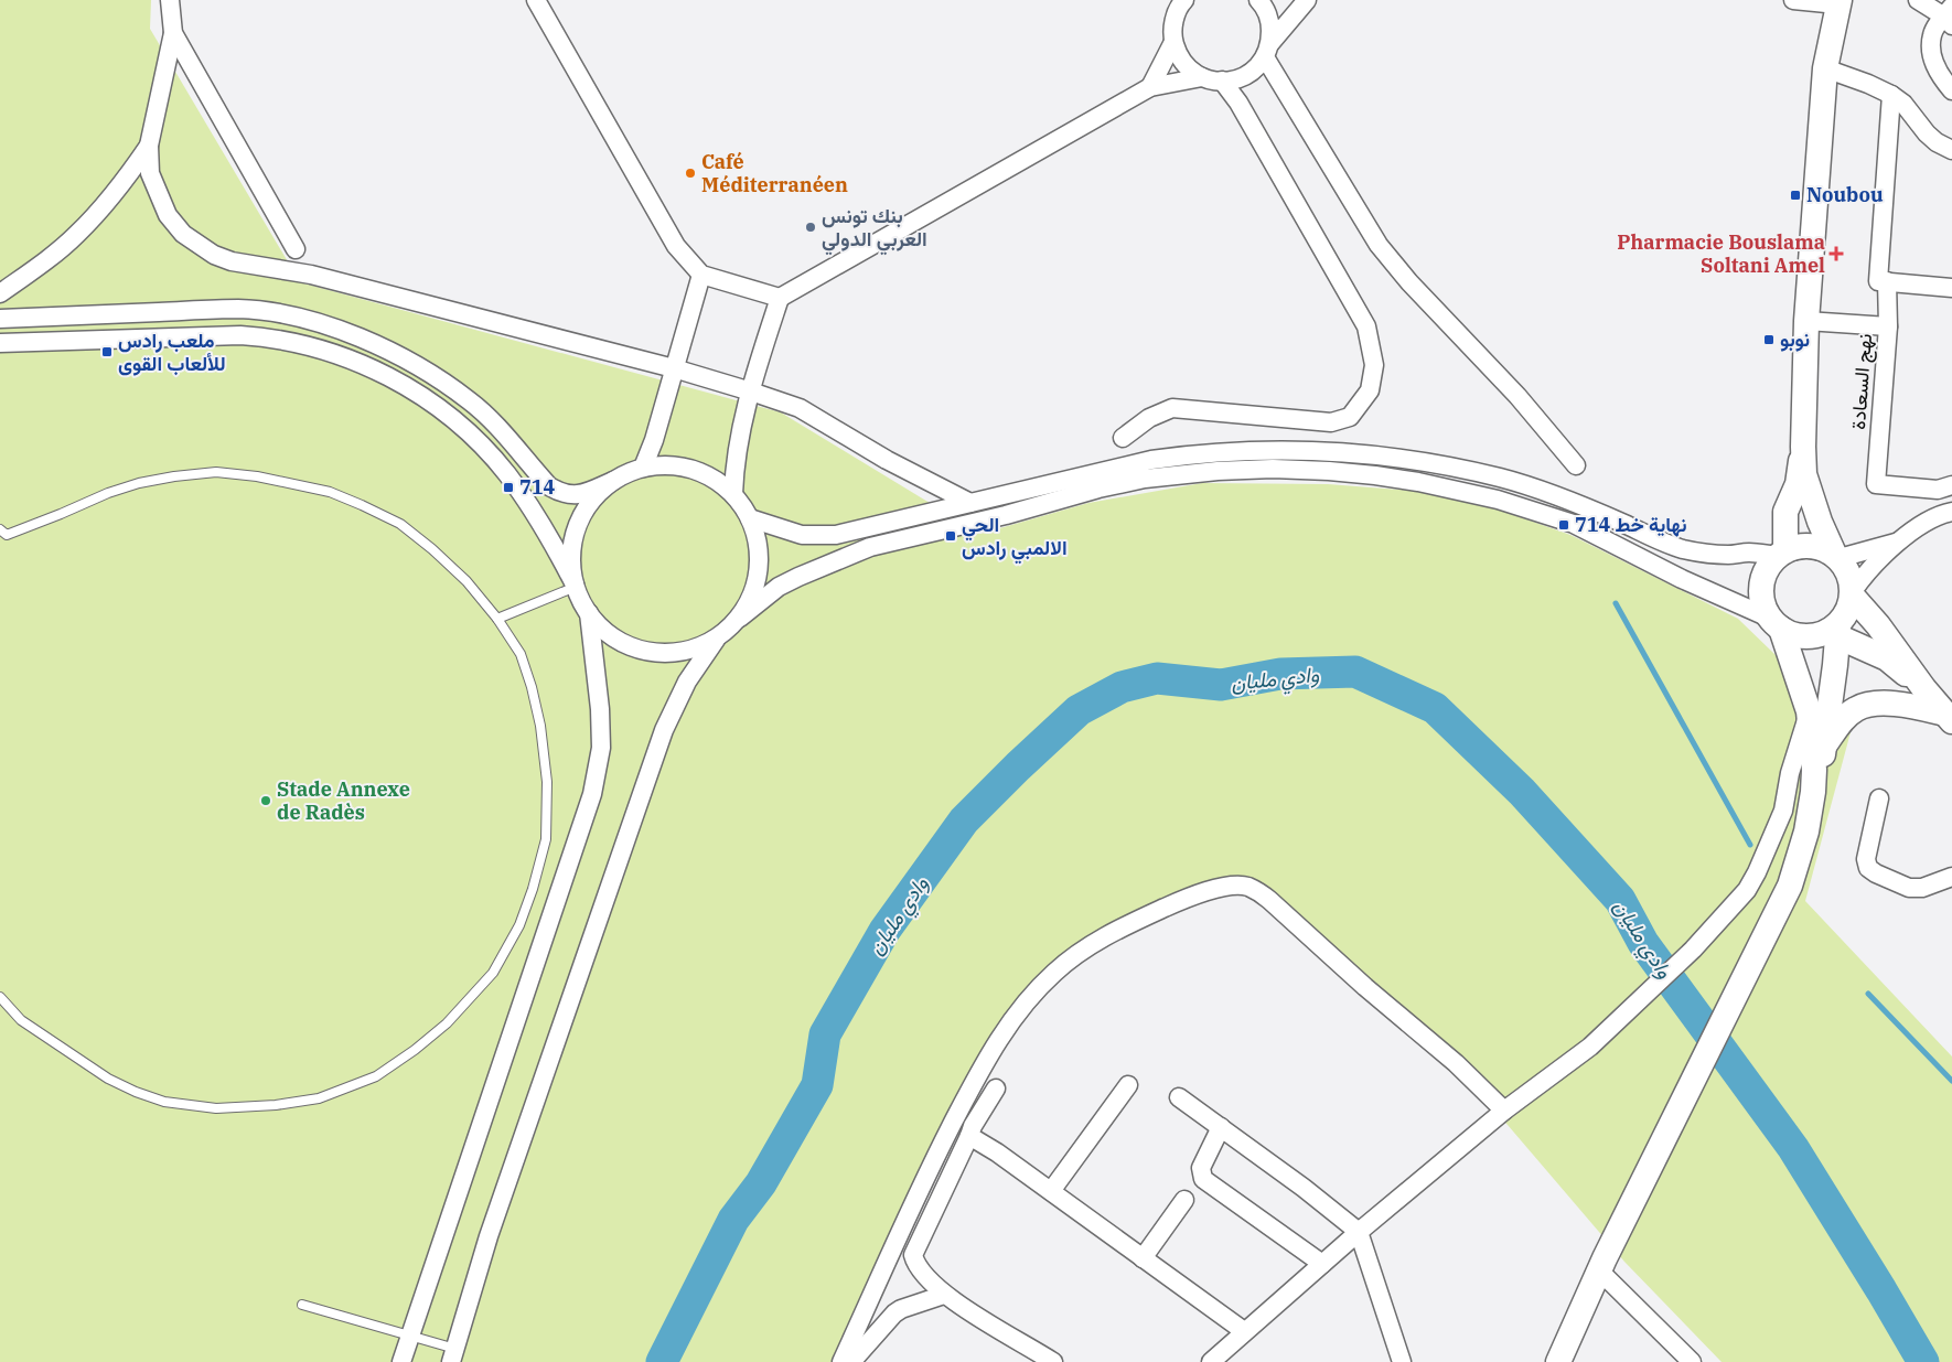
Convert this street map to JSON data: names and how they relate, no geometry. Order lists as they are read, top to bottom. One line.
{"streets":{"street":["نهج السعادة"]},"water":["وادي مليان"],"places":{"other":["Café Méditerranéen","بنك تونس العربي الدولي","Stade Annexe de Radès"],"transit":["Noubou","نوبو","ملعب رادس للألعاب القوى","714","نهاية خط 714","الحي الالمبي رادس"],"health":["Pharmacie Bouslama Soltani Amel"]}}
